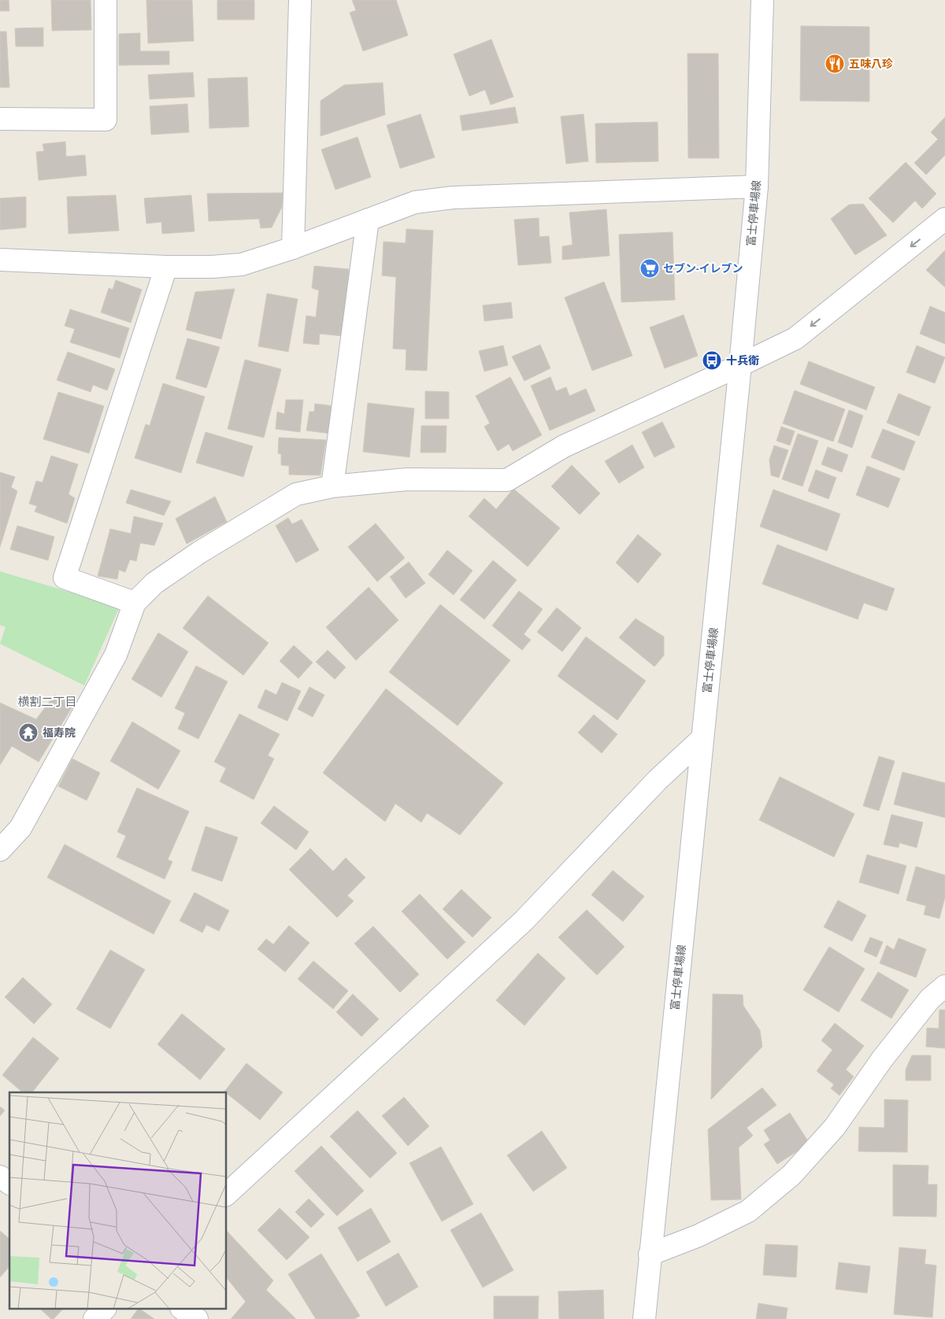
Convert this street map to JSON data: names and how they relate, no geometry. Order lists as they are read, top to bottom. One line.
{"streets":{"street":["富士停車場線"]},"districts":["横割二丁目"],"places":{"restaurant":["五味八珍"],"supermarket":["セブン-イレブン"],"bus stop":["十兵衛"],"temple":["福寿院"]}}
